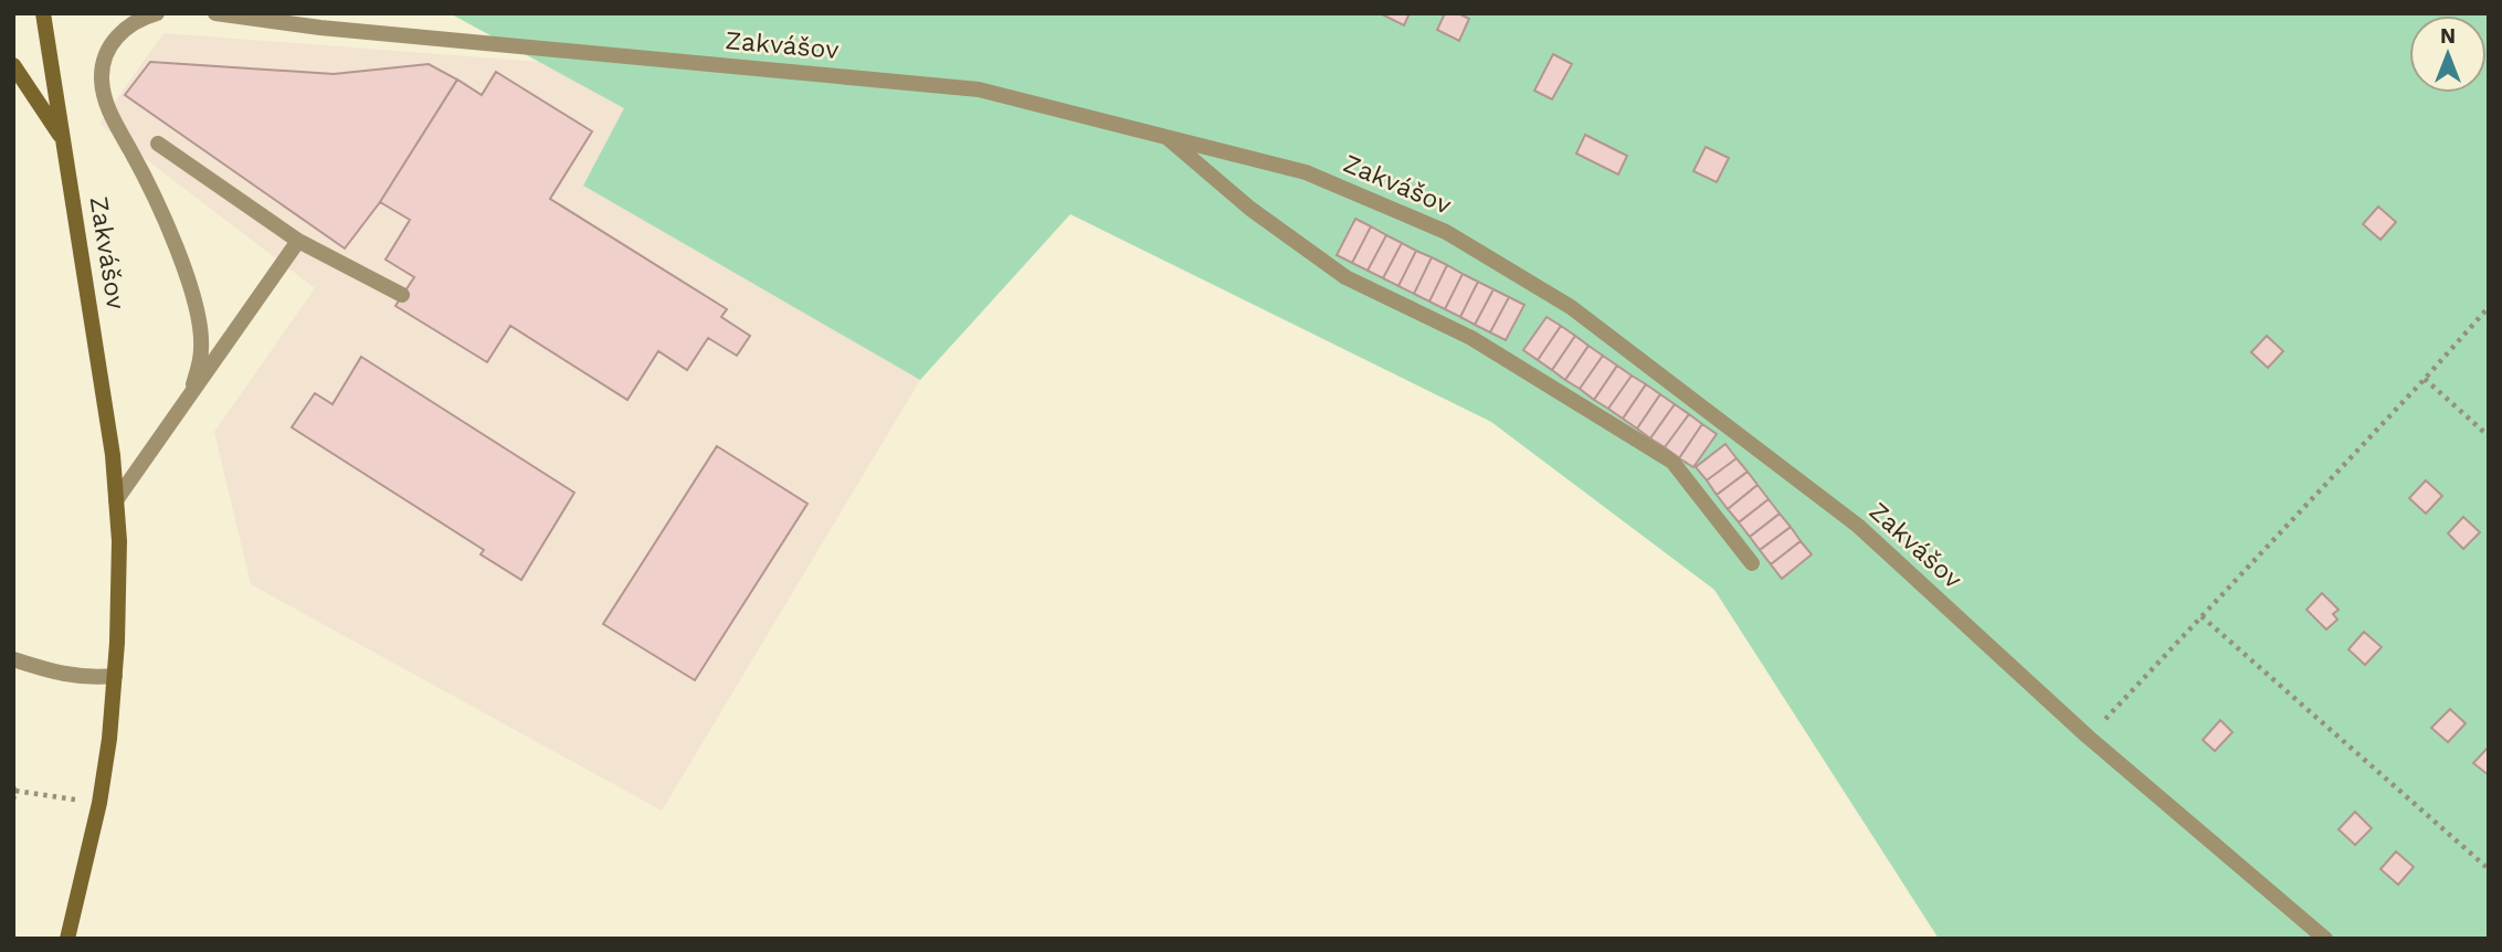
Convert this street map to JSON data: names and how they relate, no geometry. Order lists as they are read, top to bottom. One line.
{"streets":{"street":["Zakvášov"]},"north":"top"}
